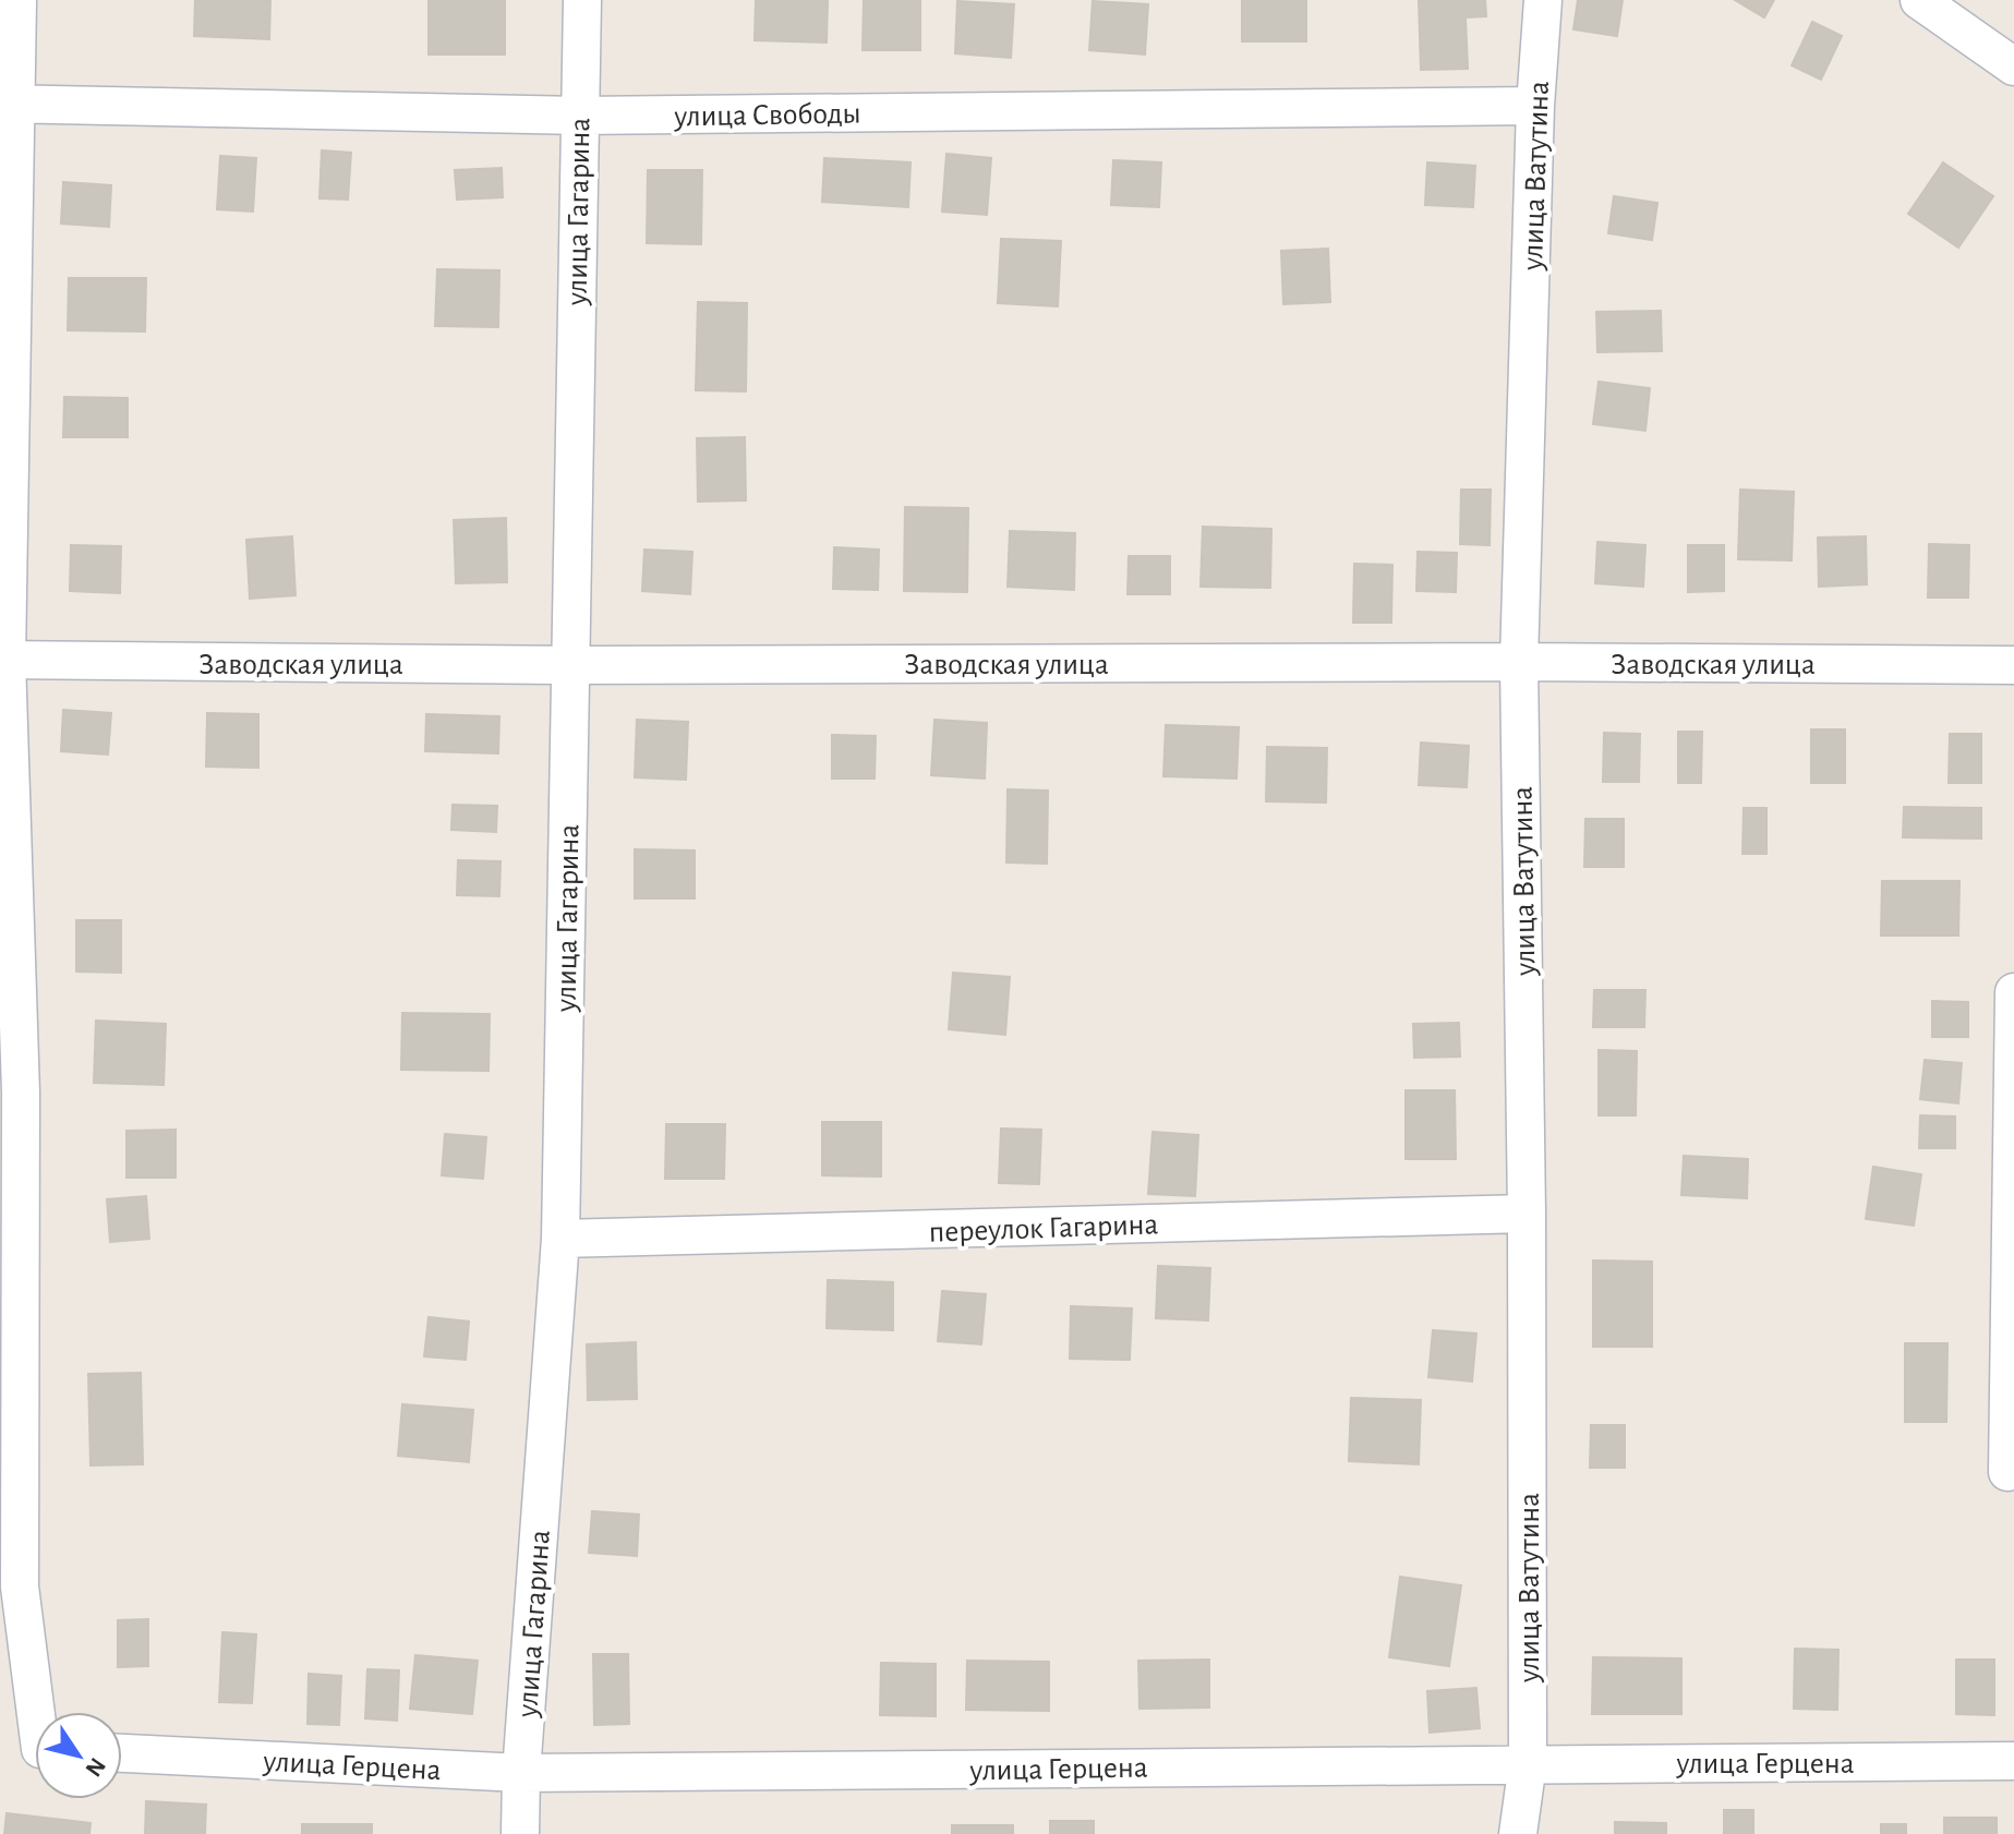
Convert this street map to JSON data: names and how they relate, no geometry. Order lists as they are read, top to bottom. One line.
{"streets":{"street":["улица Свободы","улица Ватутина","улица Гагарина","Заводская улица","переулок Гагарина","улица Герцена"]},"crossings":[["улица Свободы","улица Ватутина"],["улица Свободы","улица Гагарина"],["улица Ватутина","Заводская улица"],["улица Ватутина","переулок Гагарина"],["улица Ватутина","улица Герцена"],["улица Гагарина","Заводская улица"],["улица Гагарина","переулок Гагарина"],["улица Гагарина","улица Герцена"]],"north":"bottom right"}
